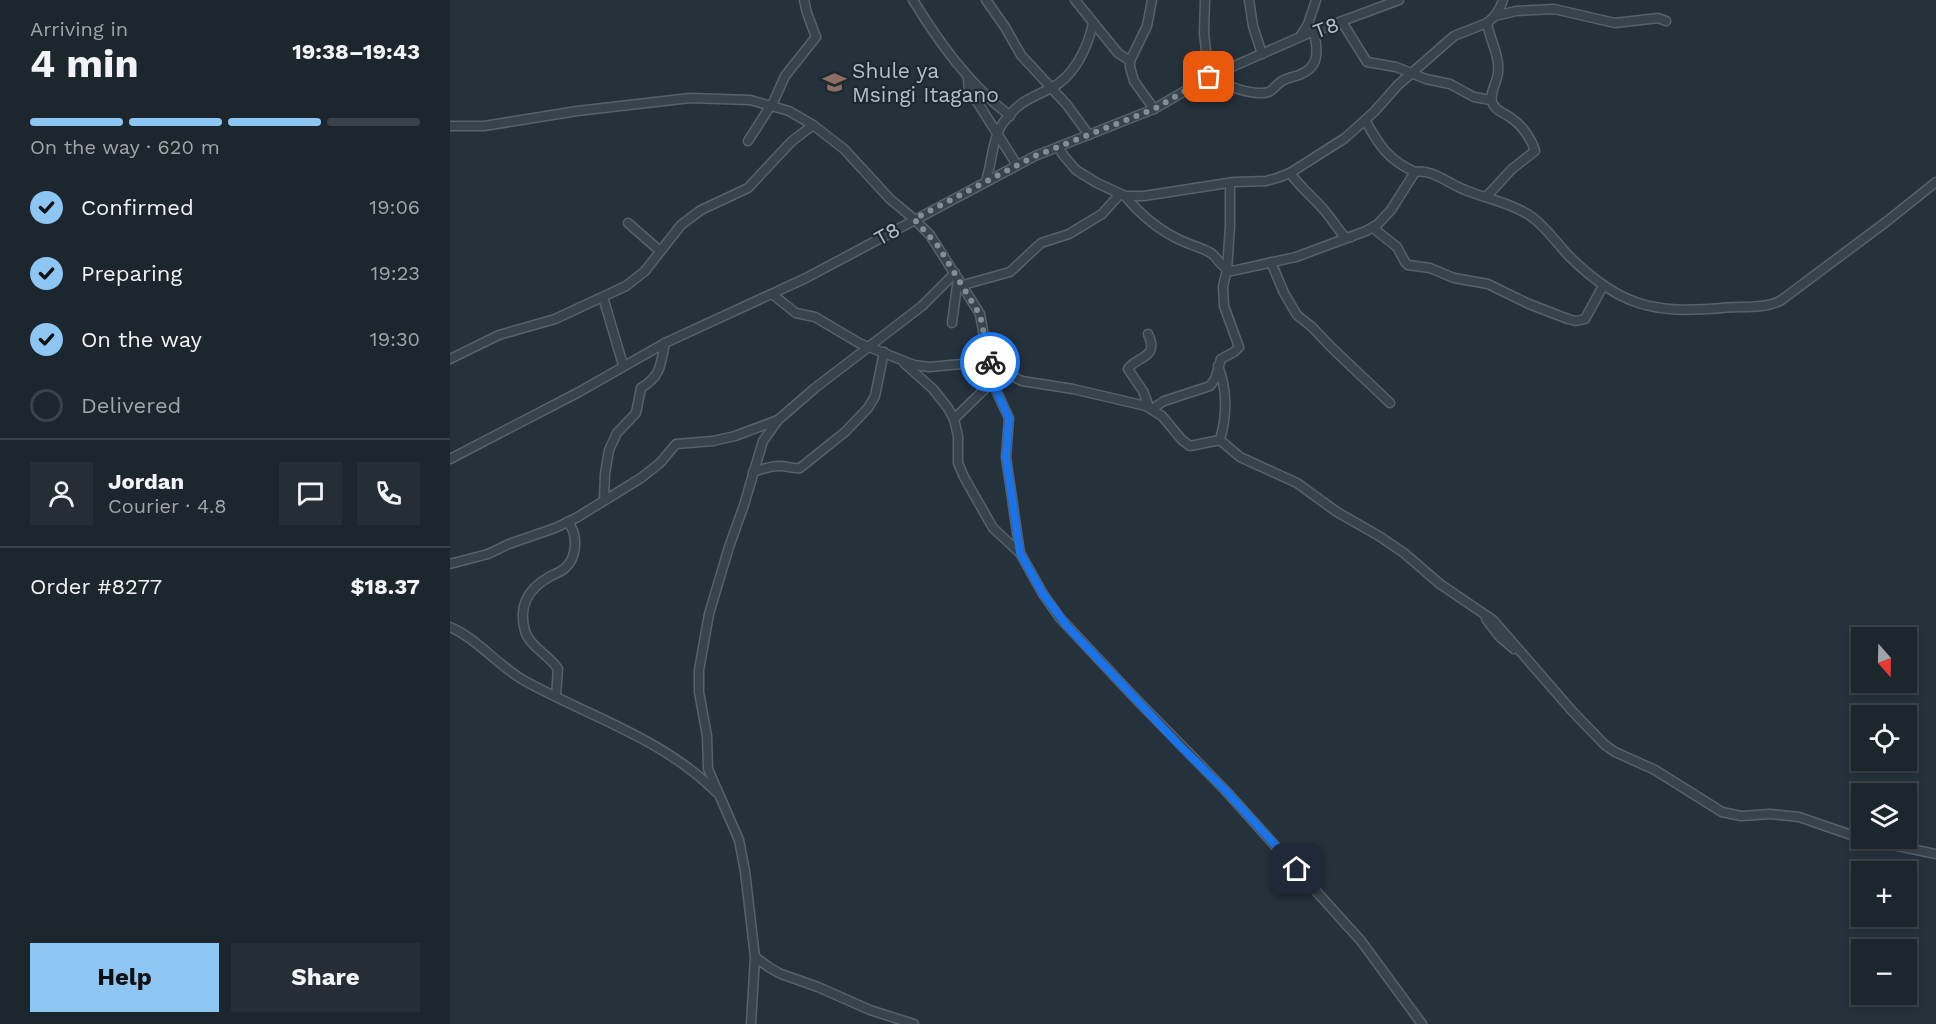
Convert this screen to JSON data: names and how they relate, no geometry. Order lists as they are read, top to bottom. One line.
{"streets":{"street":["T8"]},"places":{"school or university":["Shule ya Msingi Itagano"]},"north":"bottom","page":{"heading":["4 min","Arriving in","19:38–19:43"],"panel":["Jordan","Courier · 4.8","Order #8277","$18.37"],"bar":"On the way · 620 m","list":[["Confirmed","19:06"],["Preparing","19:23"],["On the way","19:30"],"Delivered"],"map_buttons":["+","−"],"buttons":["Help","Share"]}}
